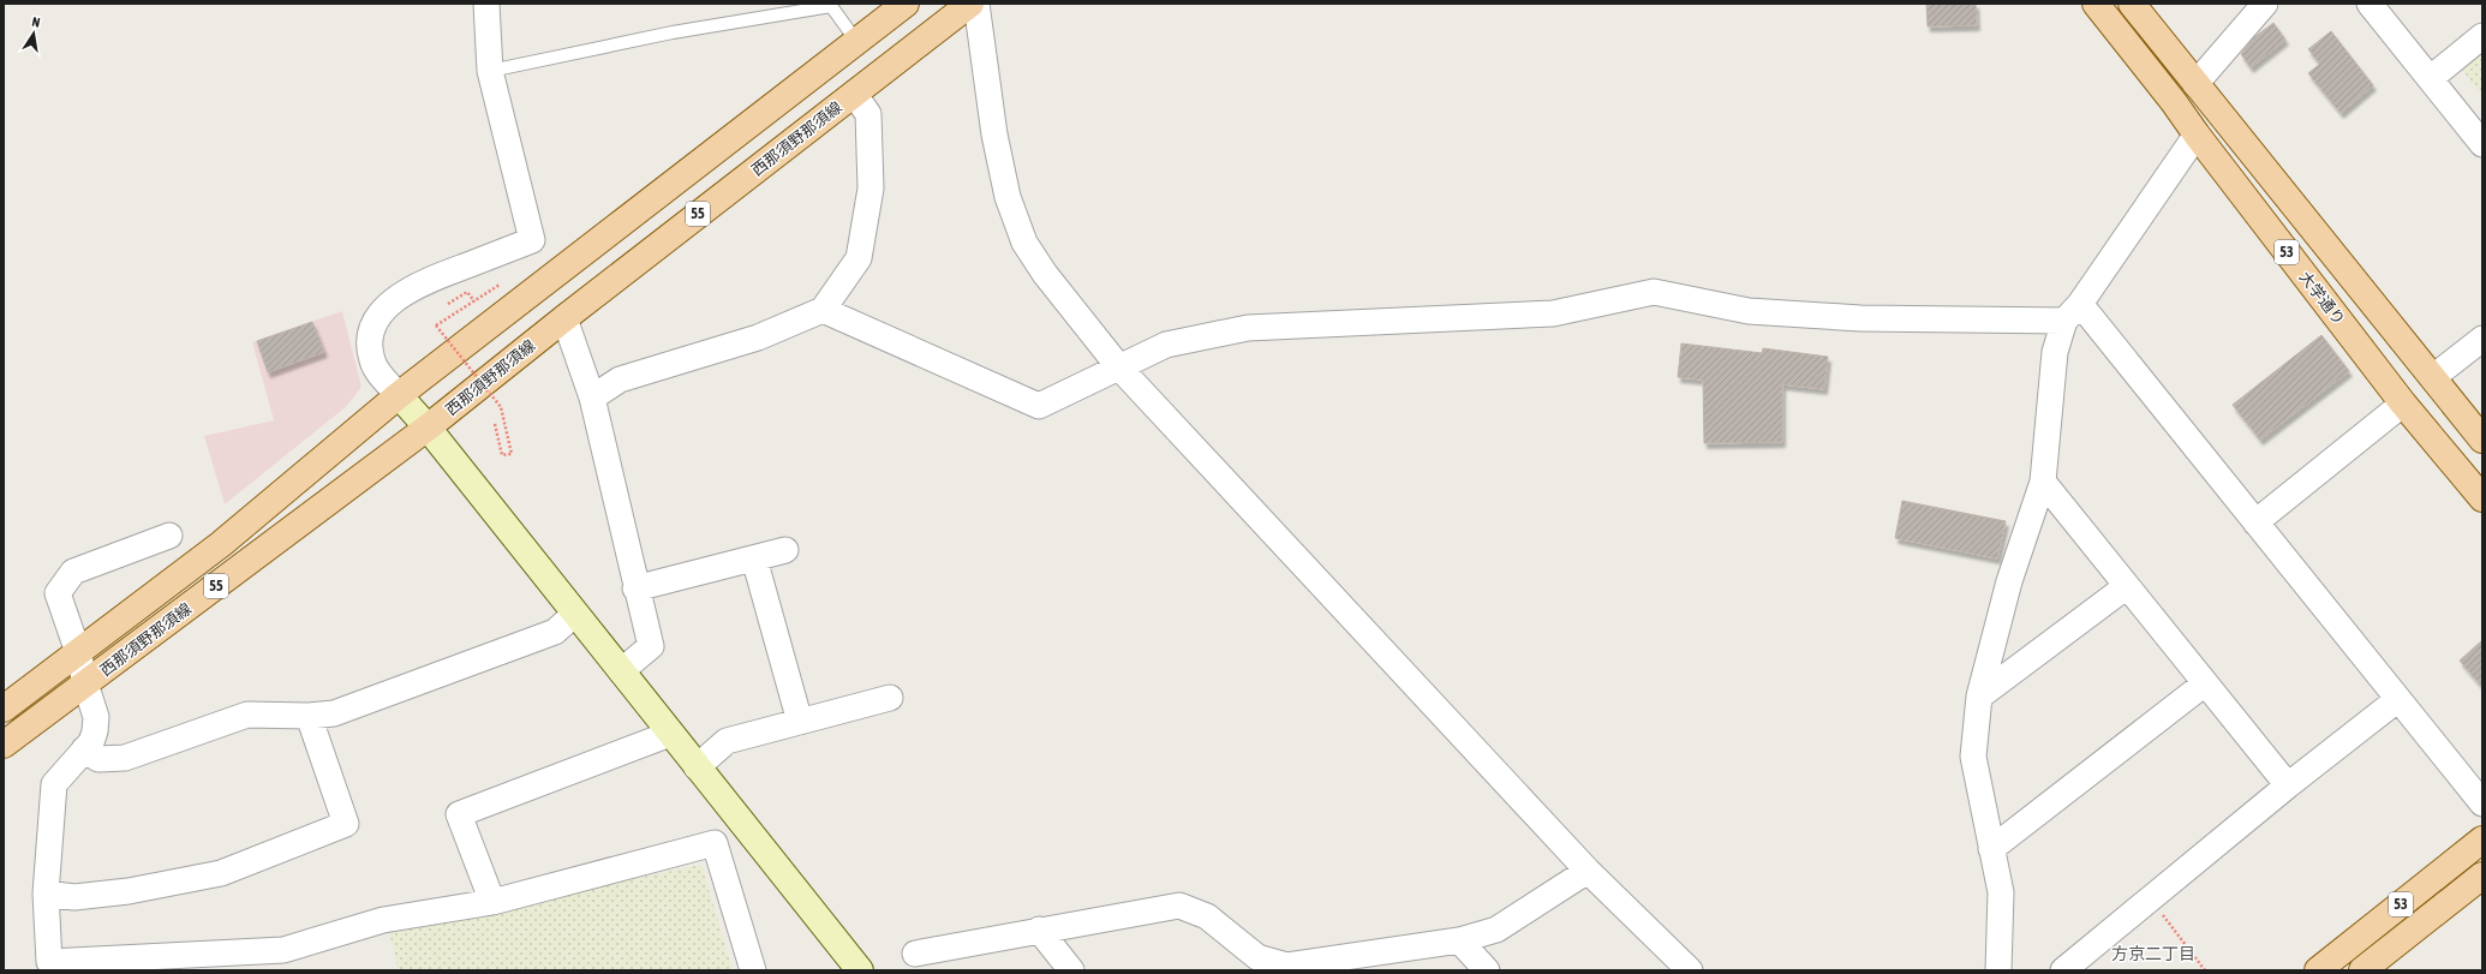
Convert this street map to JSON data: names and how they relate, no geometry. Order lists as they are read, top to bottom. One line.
{"streets":{"main road":["西那須野那須線","55","53","大学通り"]},"districts":["方京二丁目"],"north":"top"}
